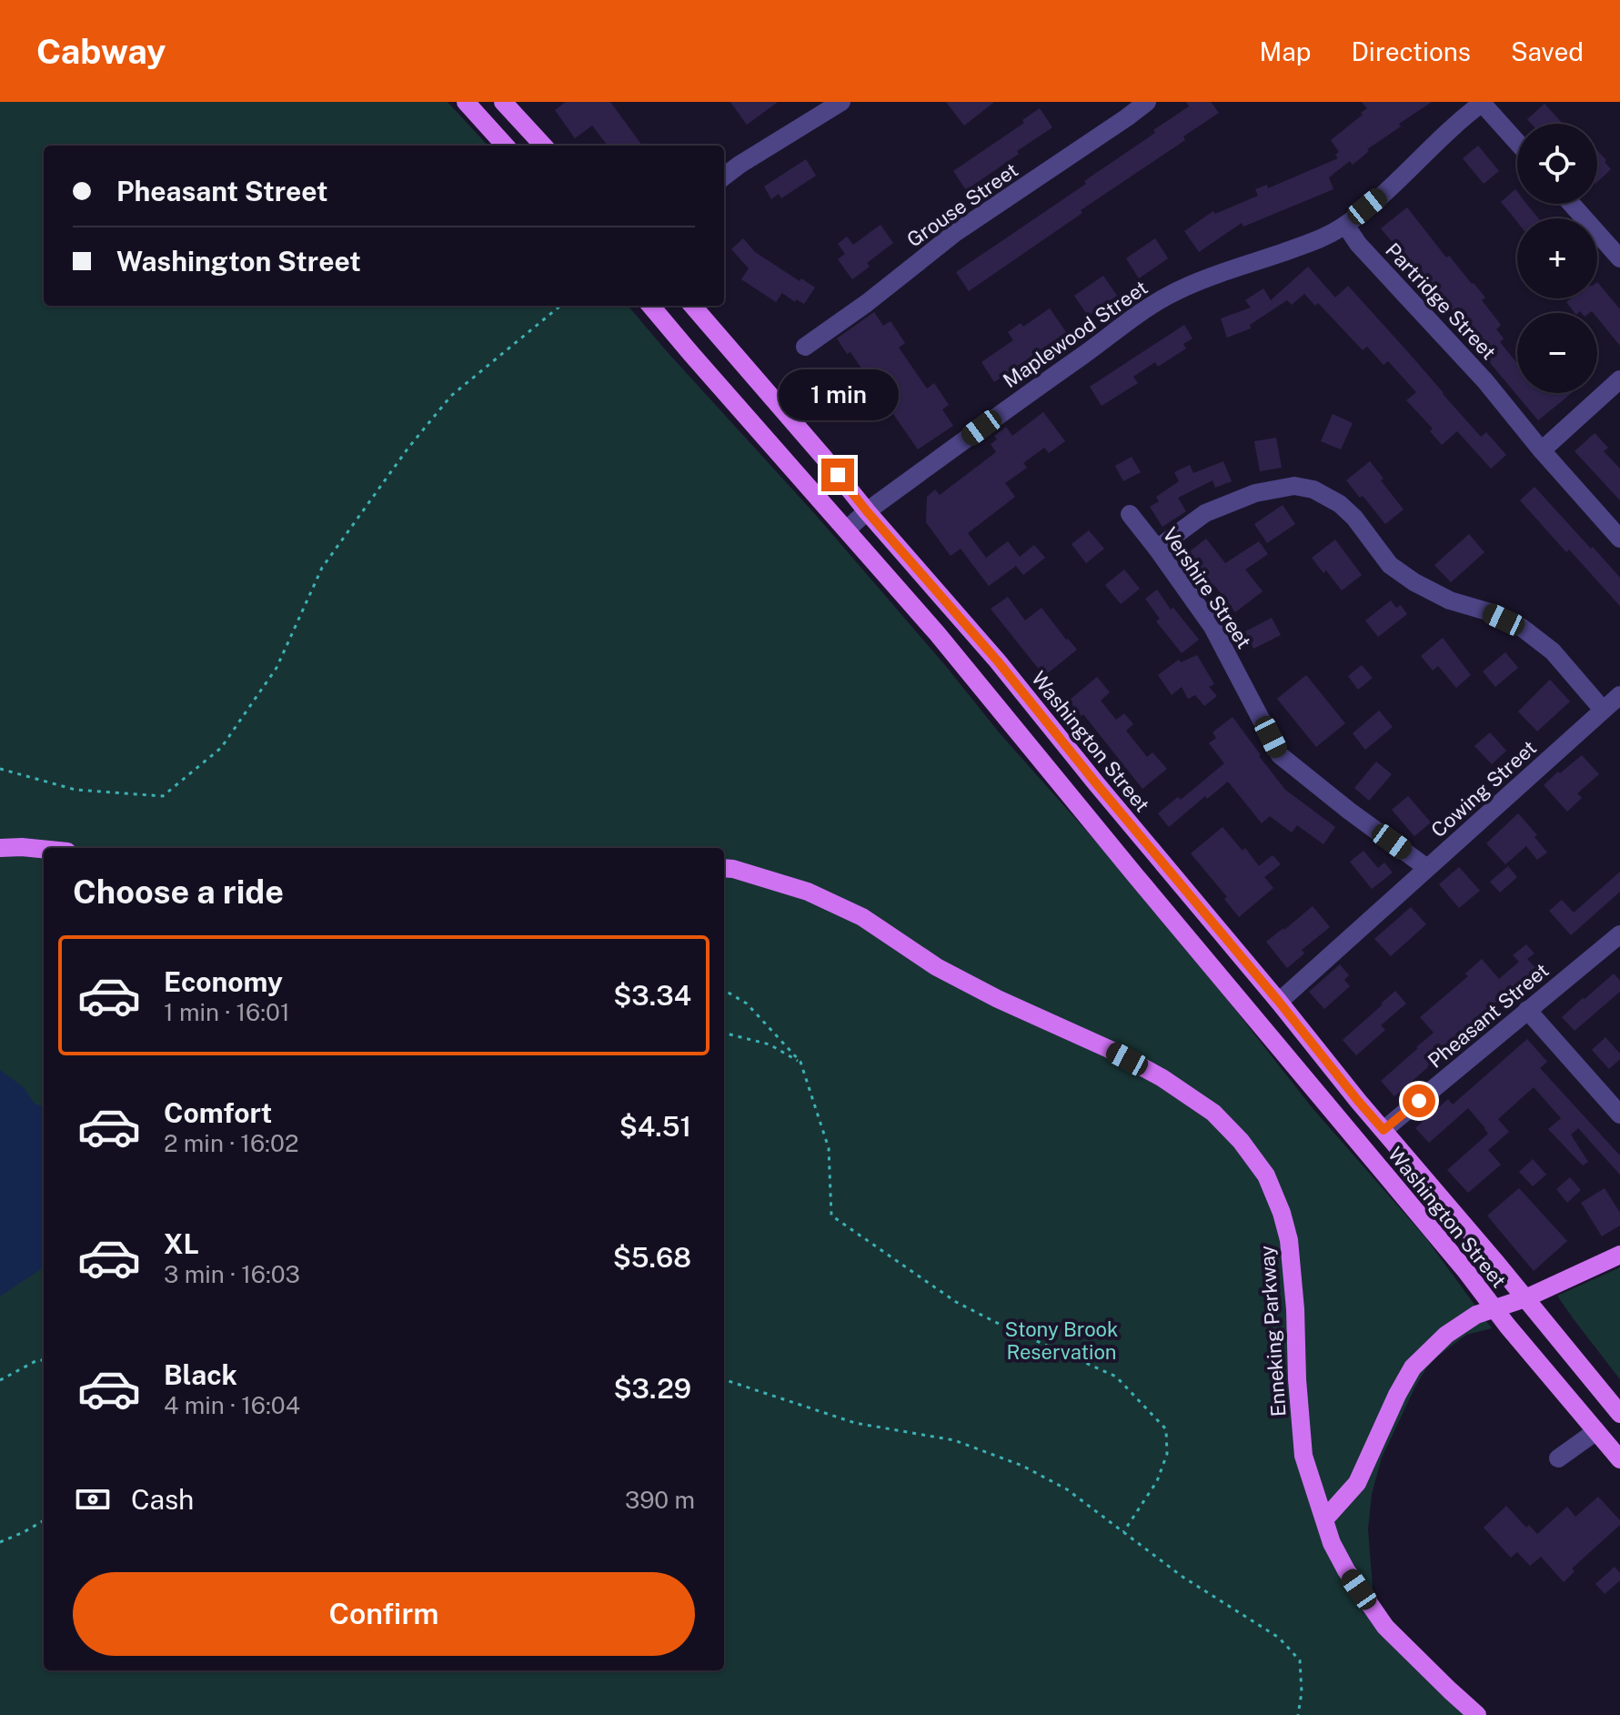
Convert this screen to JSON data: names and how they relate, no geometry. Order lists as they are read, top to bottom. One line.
{"streets":{"main road":["Washington Street","Enneking Parkway"],"street":["Grouse Street","Partridge Street","Maplewood Street","Vershire Street","Cowing Street","Pheasant Street"]},"crossings":[["Partridge Street","Maplewood Street"],["Maplewood Street","Washington Street"],["Vershire Street","Cowing Street"],["Washington Street","Cowing Street"],["Washington Street","Pheasant Street"]],"parks":["Stony Brook Reservation"],"page":{"header":"Cabway","nav":["Map","Directions","Saved"],"map_buttons":["+","−"],"banner":["Pheasant Street","Washington Street"],"bubble":"1 min","heading":"Choose a ride","list":[{"name":"Economy","note":"1 min · 16:01","value":"$3.34"},{"name":"Comfort","note":"2 min · 16:02","value":"$4.51"},{"name":"XL","note":"3 min · 16:03","value":"$5.68"},{"name":"Black","note":"4 min · 16:04","value":"$3.29"}],"pay":["Cash","390 m"],"buttons":"Confirm"}}
